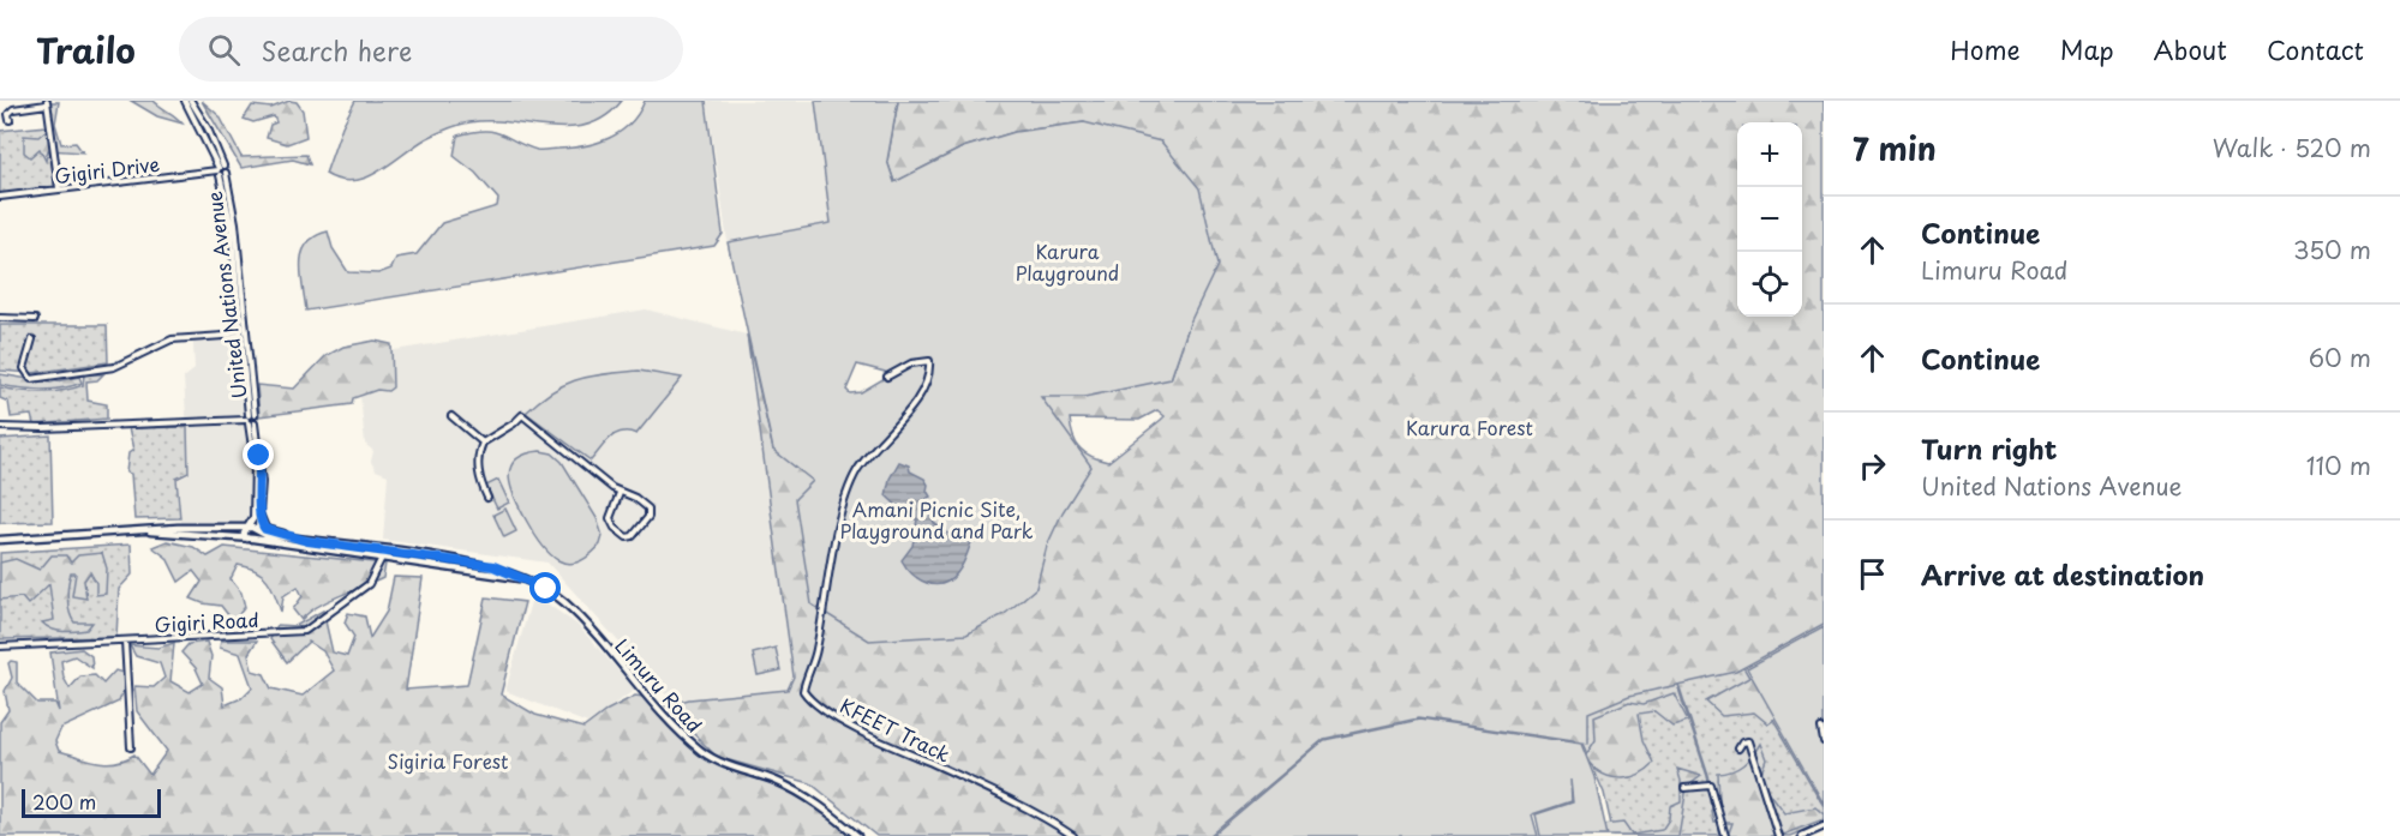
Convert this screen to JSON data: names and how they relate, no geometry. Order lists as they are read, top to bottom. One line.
{"streets":{"main road":["Limuru Road"],"street":["Gigiri Drive","United Nations Avenue","Gigiri Road","KFEET Track"]},"crossings":[["Gigiri Drive","United Nations Avenue"],["United Nations Avenue","Limuru Road"],["Gigiri Road","Limuru Road"]],"parks":["Karura Playground","Karura Forest","Amani Picnic Site, Playground and Park","Sigiria Forest"],"scale_bar":"200 m","page":{"header":"Trailo","search":"Search here","nav":["Home","Map","About","Contact"],"heading":["7 min","Walk · 520 m"],"map_buttons":["+","−"],"list":[["Continue","Limuru Road","350 m"],["Continue","60 m"],["Turn right","United Nations Avenue","110 m"],"Arrive at destination"],"scale":"200 m"}}
